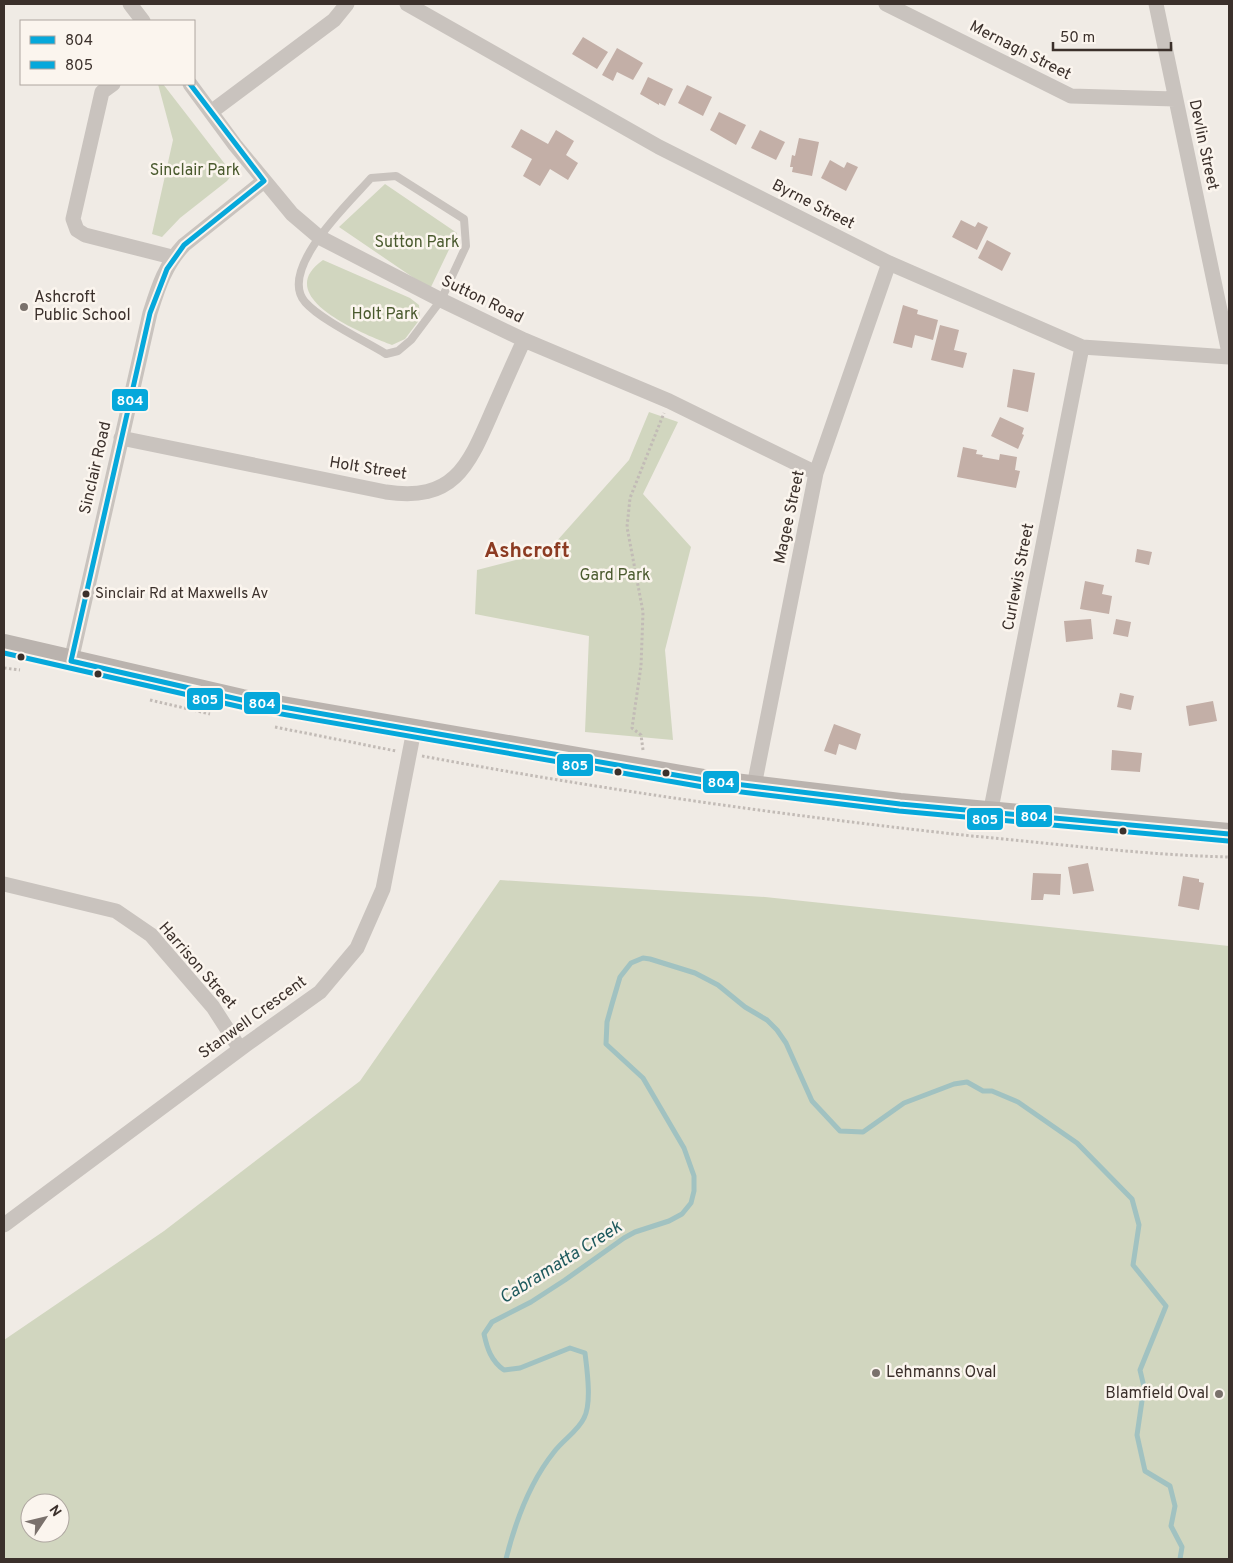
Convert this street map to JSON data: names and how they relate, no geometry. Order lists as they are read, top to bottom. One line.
{"streets":{"street":["Mernagh Street","Devlin Street","Byrne Street","Sutton Road","Sinclair Road","Holt Street","Magee Street","Curlewis Street","Harrison Street","Stanwell Crescent"]},"crossings":[["Mernagh Street","Devlin Street"],["Byrne Street","Magee Street"],["Byrne Street","Curlewis Street"],["Sutton Road","Sinclair Road"],["Sutton Road","Holt Street"],["Sutton Road","Magee Street"],["Sinclair Road","Holt Street"],["Harrison Street","Stanwell Crescent"]],"districts":["Ashcroft"],"water":["Cabramatta Creek"],"parks":["Sinclair Park","Sutton Park","Holt Park","Gard Park"],"places":["Ashcroft Public School","Sinclair Rd at Maxwells Av","Lehmanns Oval","Blamfield Oval"],"lines":["transit line 804","transit line 805"],"legend":["804","805"],"scale_bar":"50 m","north":"top right"}
